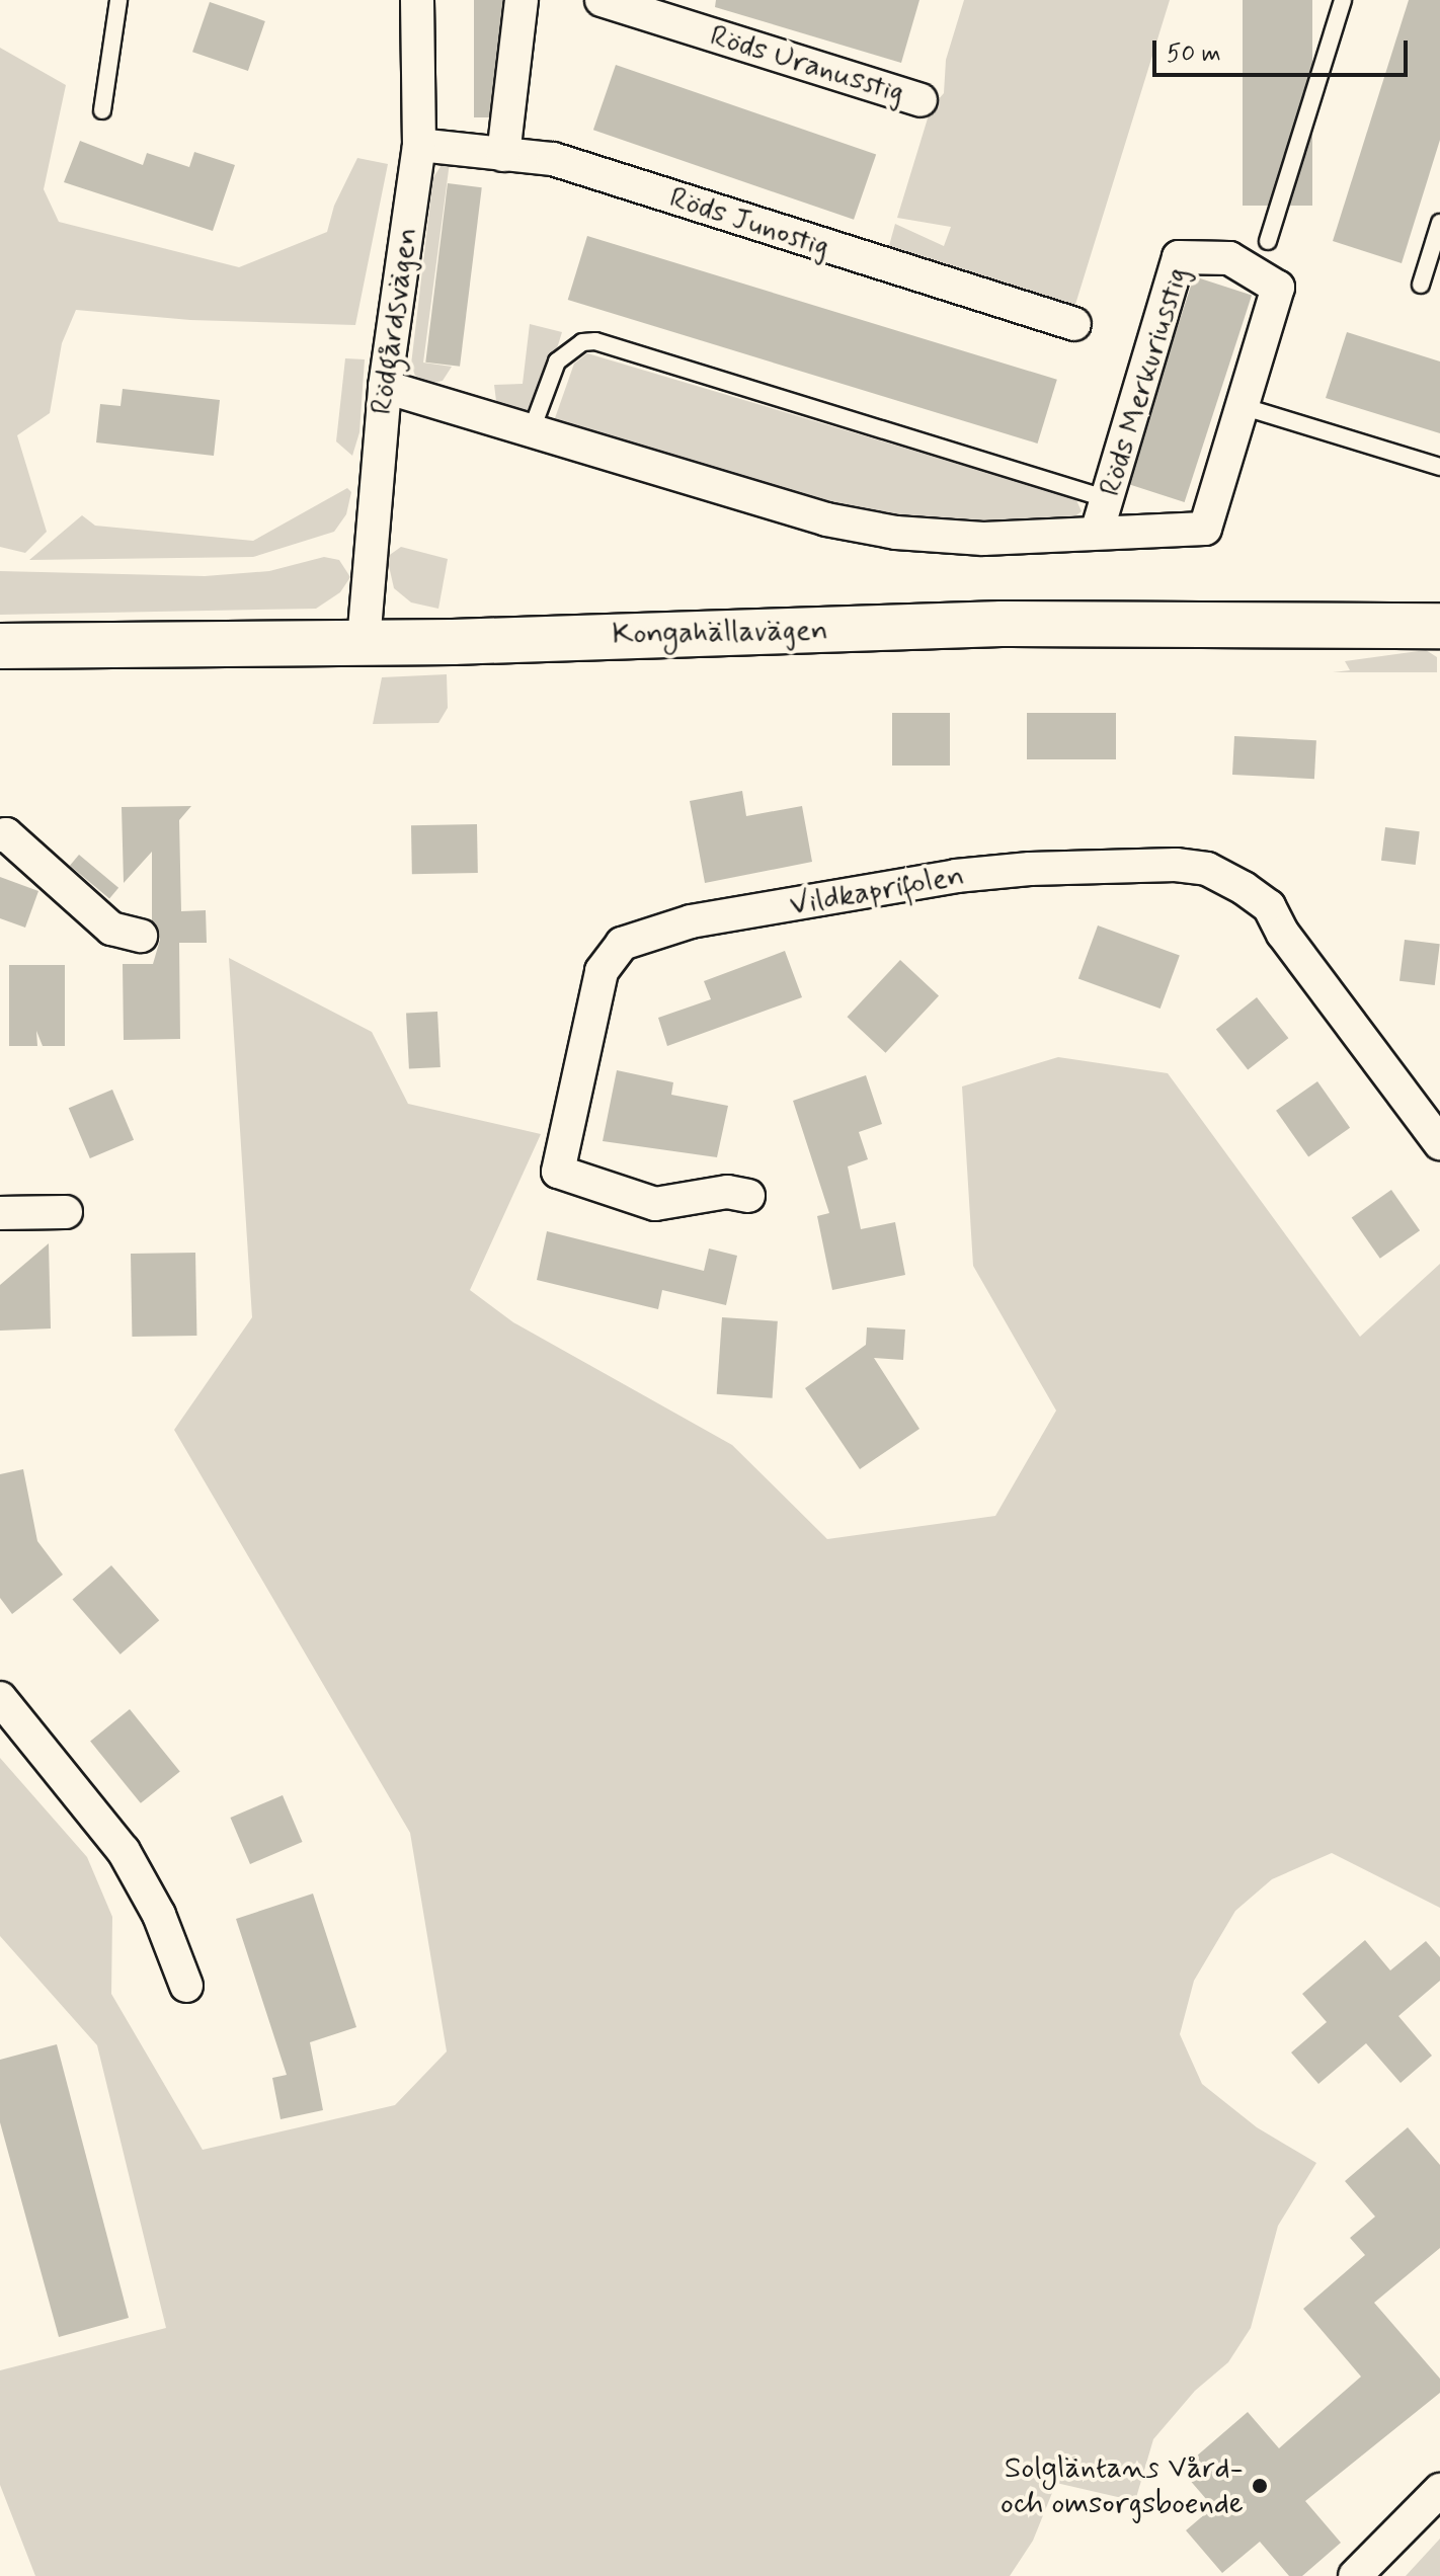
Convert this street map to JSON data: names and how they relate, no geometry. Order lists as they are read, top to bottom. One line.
{"streets":{"street":["Röds Uranusstig","Röds Junostig","Rödgårdsvägen","Röds Merkuriusstig","Kongahällavägen","Vildkaprifolen"]},"crossings":[["Röds Junostig","Rödgårdsvägen"],["Rödgårdsvägen","Röds Merkuriusstig"],["Rödgårdsvägen","Kongahällavägen"]],"places":["Solgläntans Vård- och omsorgsboende"],"scale_bar":"50 m"}
